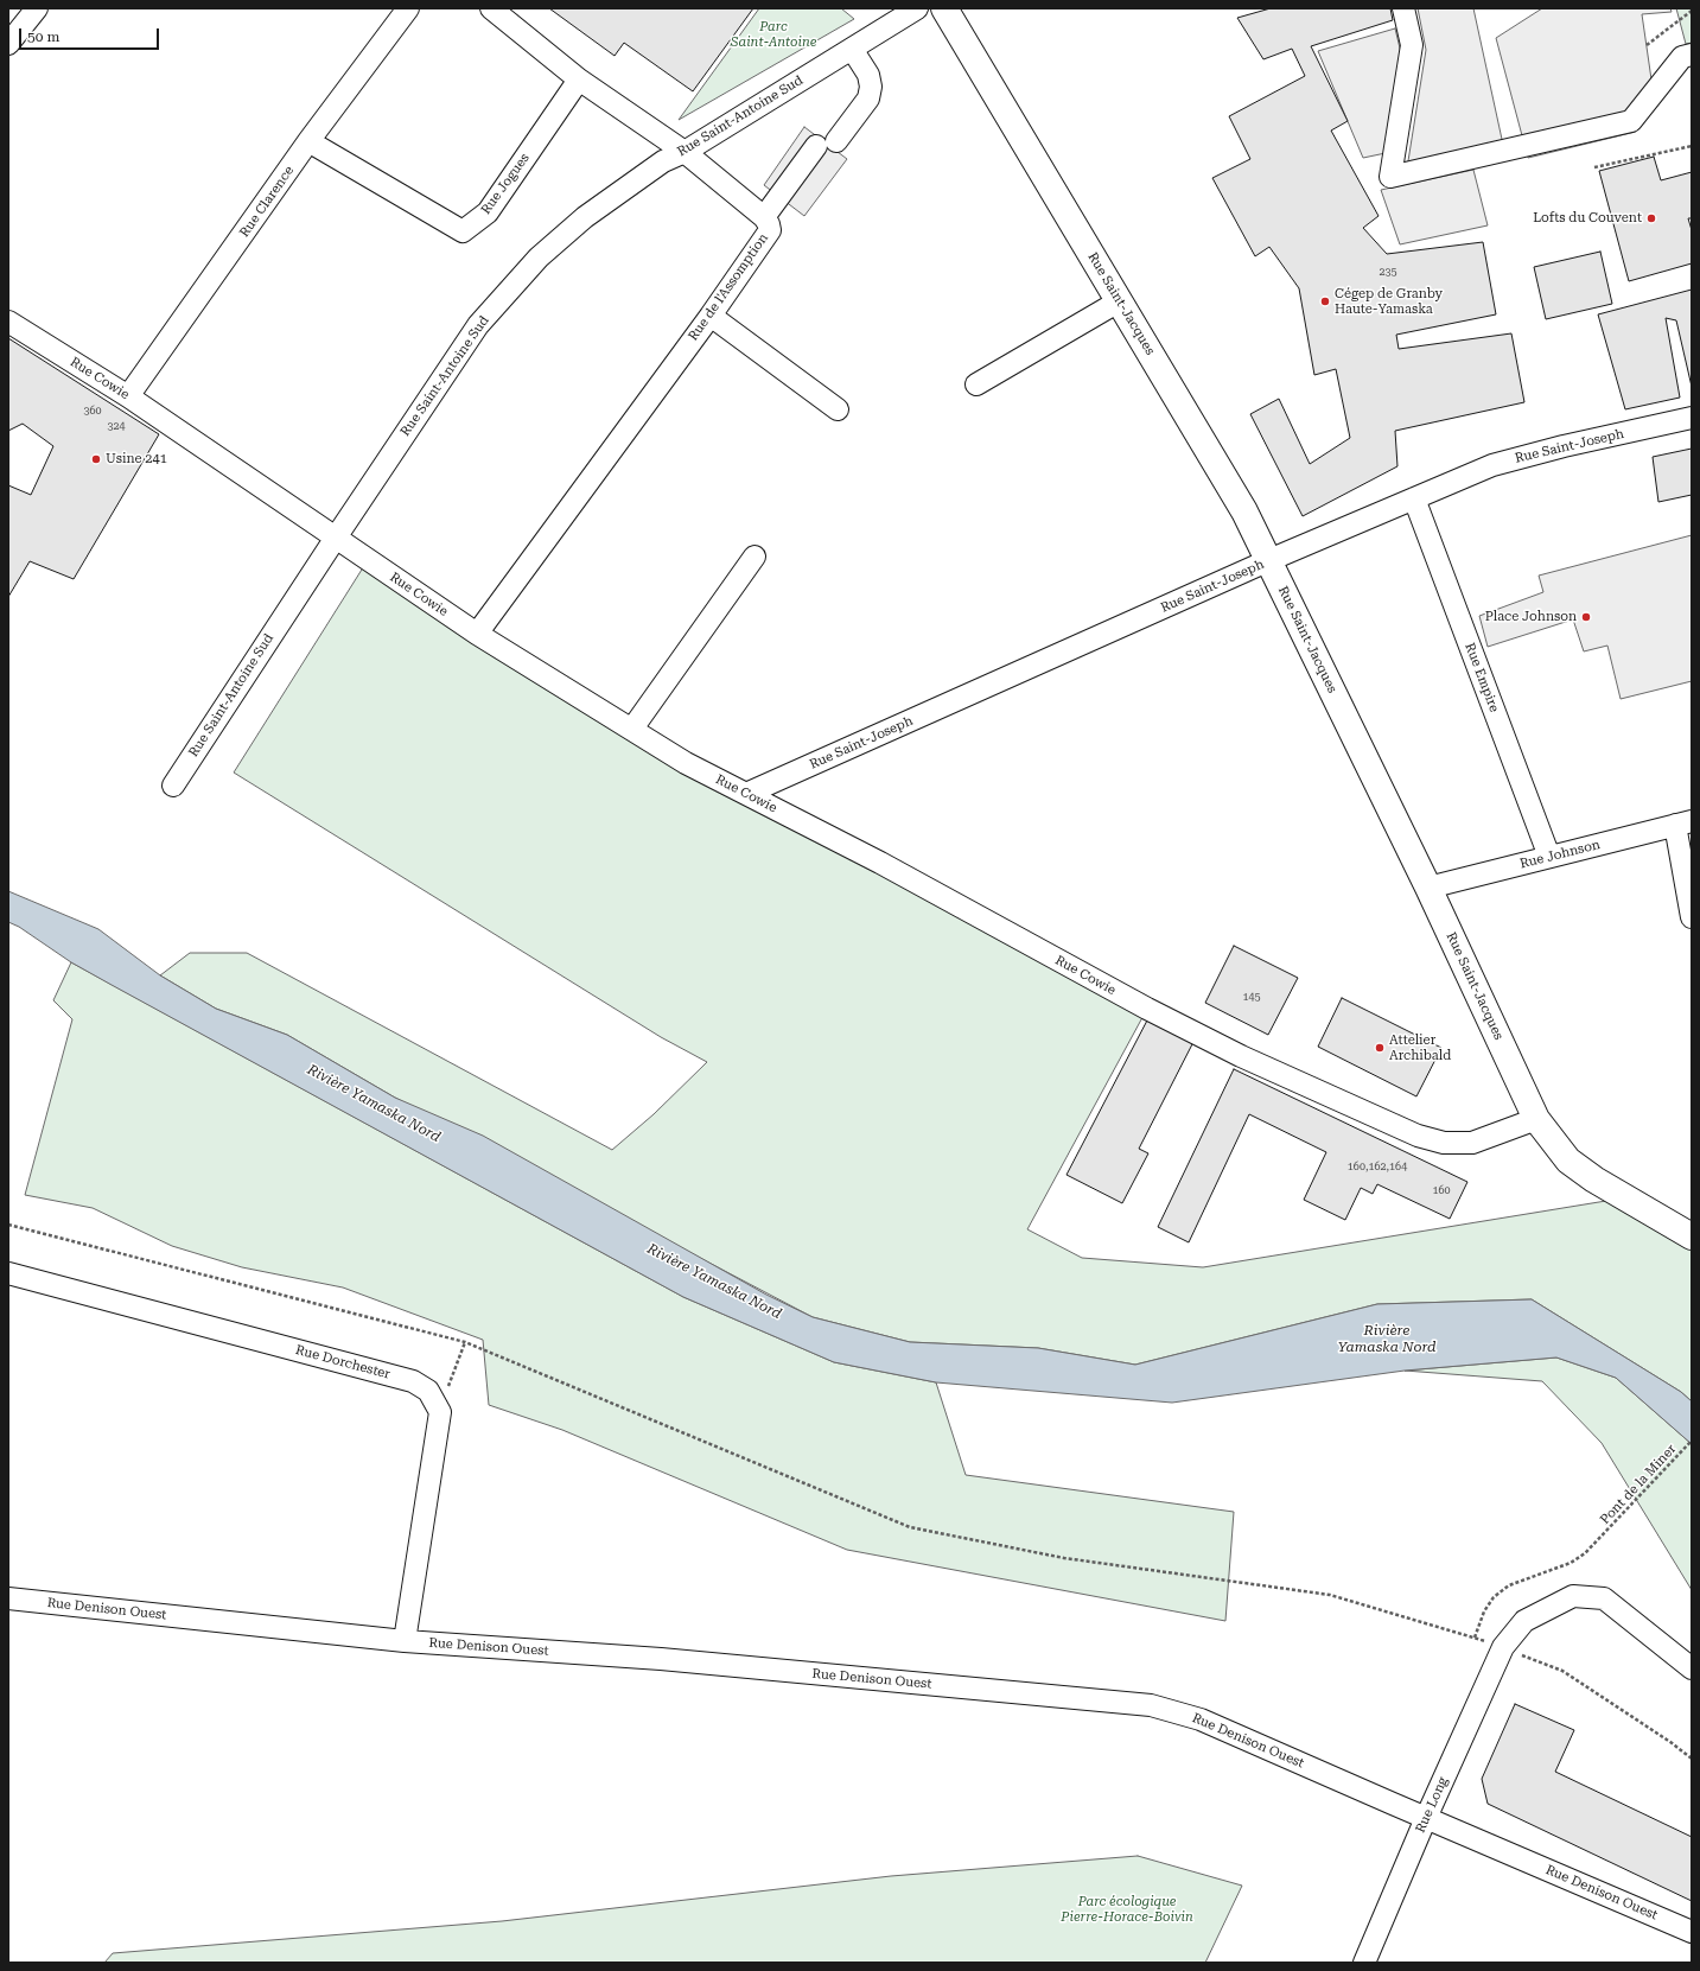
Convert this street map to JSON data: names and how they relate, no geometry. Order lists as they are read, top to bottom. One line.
{"streets":{"main road":["Rue Saint-Jacques"],"street":["Rue Saint-Antoine Sud","Rue Jogues","Rue Clarence","Rue de l'Assomption","Rue Cowie","Rue Saint-Joseph","Rue Empire","Rue Johnson","Rue Dorchester","Rue Denison Ouest","Rue Long"],"path":["Pont de la Miner"]},"crossings":[["Rue Saint-Antoine Sud","Rue de l'Assomption"],["Rue Saint-Antoine Sud","Rue Cowie"],["Rue Jogues","Rue Clarence"],["Rue Jogues","Rue de l'Assomption"],["Rue Clarence","Rue Cowie"],["Rue de l'Assomption","Rue Cowie"],["Rue Saint-Jacques","Rue Cowie"],["Rue Saint-Jacques","Rue Saint-Joseph"],["Rue Saint-Jacques","Rue Johnson"],["Rue Cowie","Rue Saint-Joseph"],["Rue Saint-Joseph","Rue Empire"],["Rue Empire","Rue Johnson"],["Rue Denison Ouest","Rue Long"]],"water":["Rivière Yamaska Nord"],"parks":["Parc Saint-Antoine","Parc écologique Pierre-Horace-Boivin"],"places":["Lofts du Couvent","Cégep de Granby Haute-Yamaska","Usine 241","Place Johnson","Attelier Archibald"],"house_numbers":["235","360","324","145","160,162,164","160"],"scale_bar":"50 m"}
